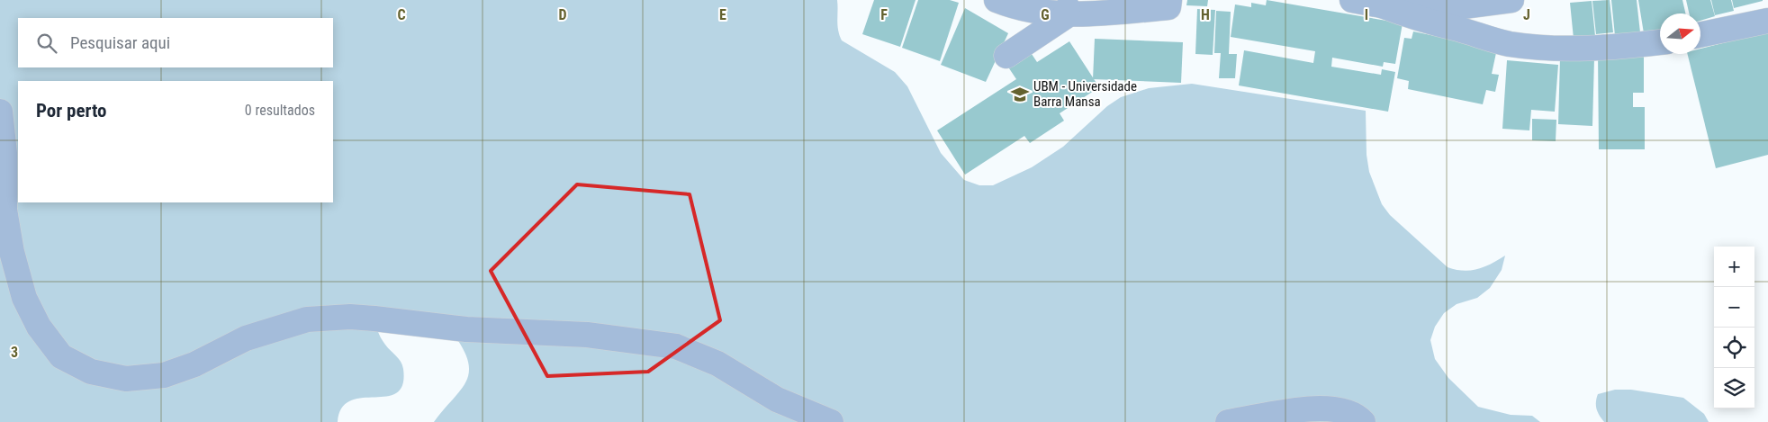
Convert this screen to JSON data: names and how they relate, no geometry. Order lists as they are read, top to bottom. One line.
{"places":{"school or university":["UBM - Universidade Barra Mansa"]},"north":"right","page":{"search":"Pesquisar aqui","heading":["Por perto","0 resultados"],"map_buttons":["+","−"]},"grid":{"columns":["C","D","E","F","G","H","I","J"],"rows":["3"]}}
